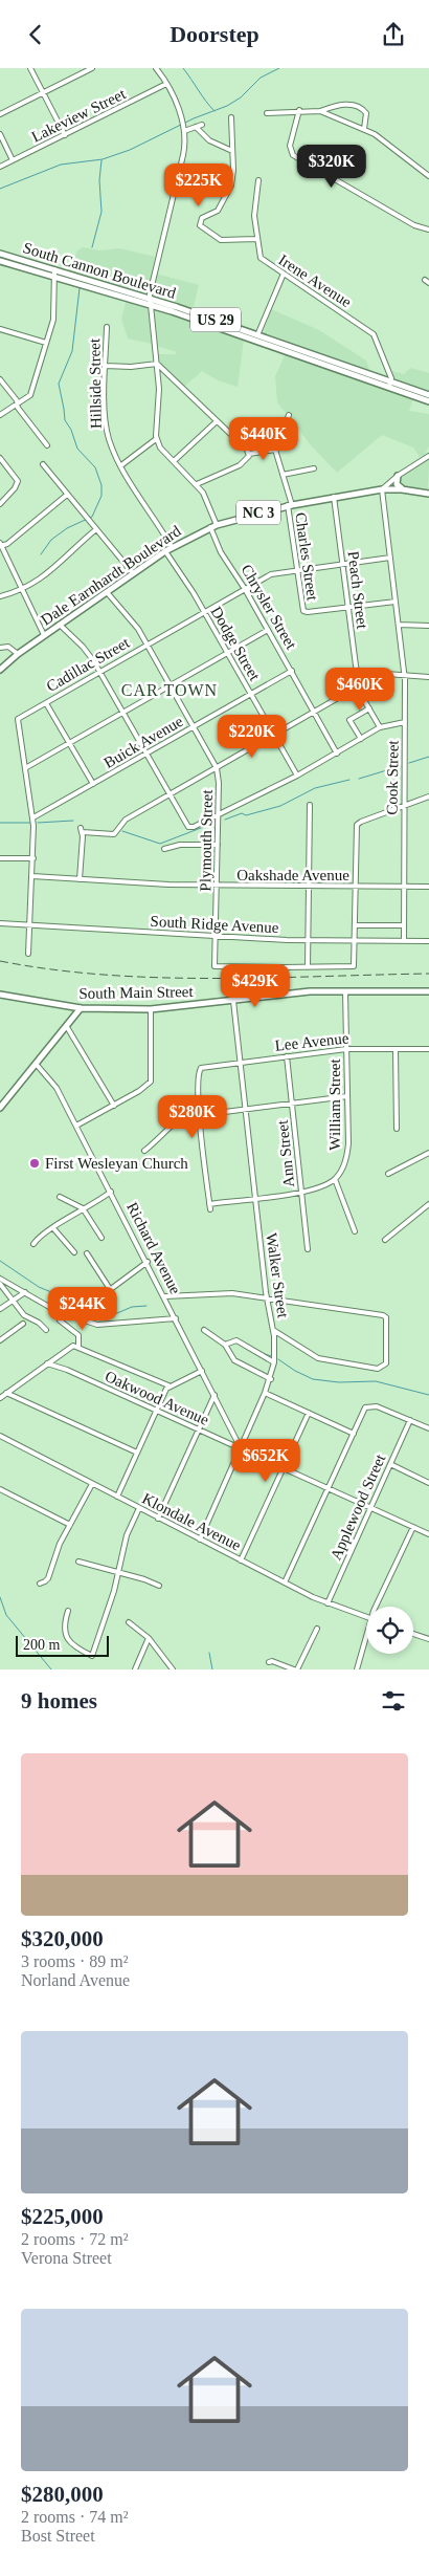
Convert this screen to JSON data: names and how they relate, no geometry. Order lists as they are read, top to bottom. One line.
{"streets":{"main road":["South Cannon Boulevard","US 29","NC 3","Dale Earnhardt Boulevard","South Main Street"],"street":["Lakeview Street","Irene Avenue","Hillside Street","Charles Street","Peach Street","Chrysler Street","Dodge Street","Cadillac Street","Buick Avenue","Cook Street","Plymouth Street","Oakshade Avenue","South Ridge Avenue","Lee Avenue","William Street","Ann Street","Richard Avenue","Walker Street","Oakwood Avenue","Applewood Street","Klondale Avenue"]},"crossings":[["South Cannon Boulevard","Irene Avenue"],["Hillside Street","Dale Earnhardt Boulevard"],["Charles Street","Dale Earnhardt Boulevard"],["Charles Street","Peach Street"],["Charles Street","Cadillac Street"],["Charles Street","Cook Street"],["Dale Earnhardt Boulevard","Peach Street"],["Dale Earnhardt Boulevard","Chrysler Street"],["Dale Earnhardt Boulevard","Dodge Street"],["Dale Earnhardt Boulevard","Cook Street"],["Dale Earnhardt Boulevard","Plymouth Street"],["Peach Street","Cadillac Street"],["Chrysler Street","Cadillac Street"],["Chrysler Street","Buick Avenue"],["Dodge Street","Cadillac Street"],["Dodge Street","Buick Avenue"],["Cadillac Street","Buick Avenue"],["Cadillac Street","Cook Street"],["Cadillac Street","Plymouth Street"],["Cadillac Street","Oakshade Avenue"],["Cadillac Street","South Ridge Avenue"],["Buick Avenue","Plymouth Street"],["Cook Street","Oakshade Avenue"],["Cook Street","South Ridge Avenue"],["Plymouth Street","Oakshade Avenue"],["Plymouth Street","South Ridge Avenue"],["South Main Street","William Street"],["South Main Street","Walker Street"],["Lee Avenue","William Street"],["Lee Avenue","Ann Street"],["Lee Avenue","Walker Street"],["Richard Avenue","Walker Street"],["Richard Avenue","Oakwood Avenue"],["Walker Street","Oakwood Avenue"],["Walker Street","Klondale Avenue"],["Oakwood Avenue","Applewood Street"],["Applewood Street","Klondale Avenue"]],"districts":["CAR TOWN"],"places":["First Wesleyan Church"],"scale_bar":"200 m","page":{"header":"Doorstep","price":["$320K","$225K","$440K","$460K","$220K","$429K","$280K","$244K","$652K"],"scale":"200 m","heading":"9 homes","list":[{"name":"$320,000","note":"3 rooms · 89 m² · Norland Avenue"},{"name":"$225,000","note":"2 rooms · 72 m² · Verona Street"},{"name":"$280,000","note":"2 rooms · 74 m² · Bost Street"}]}}
